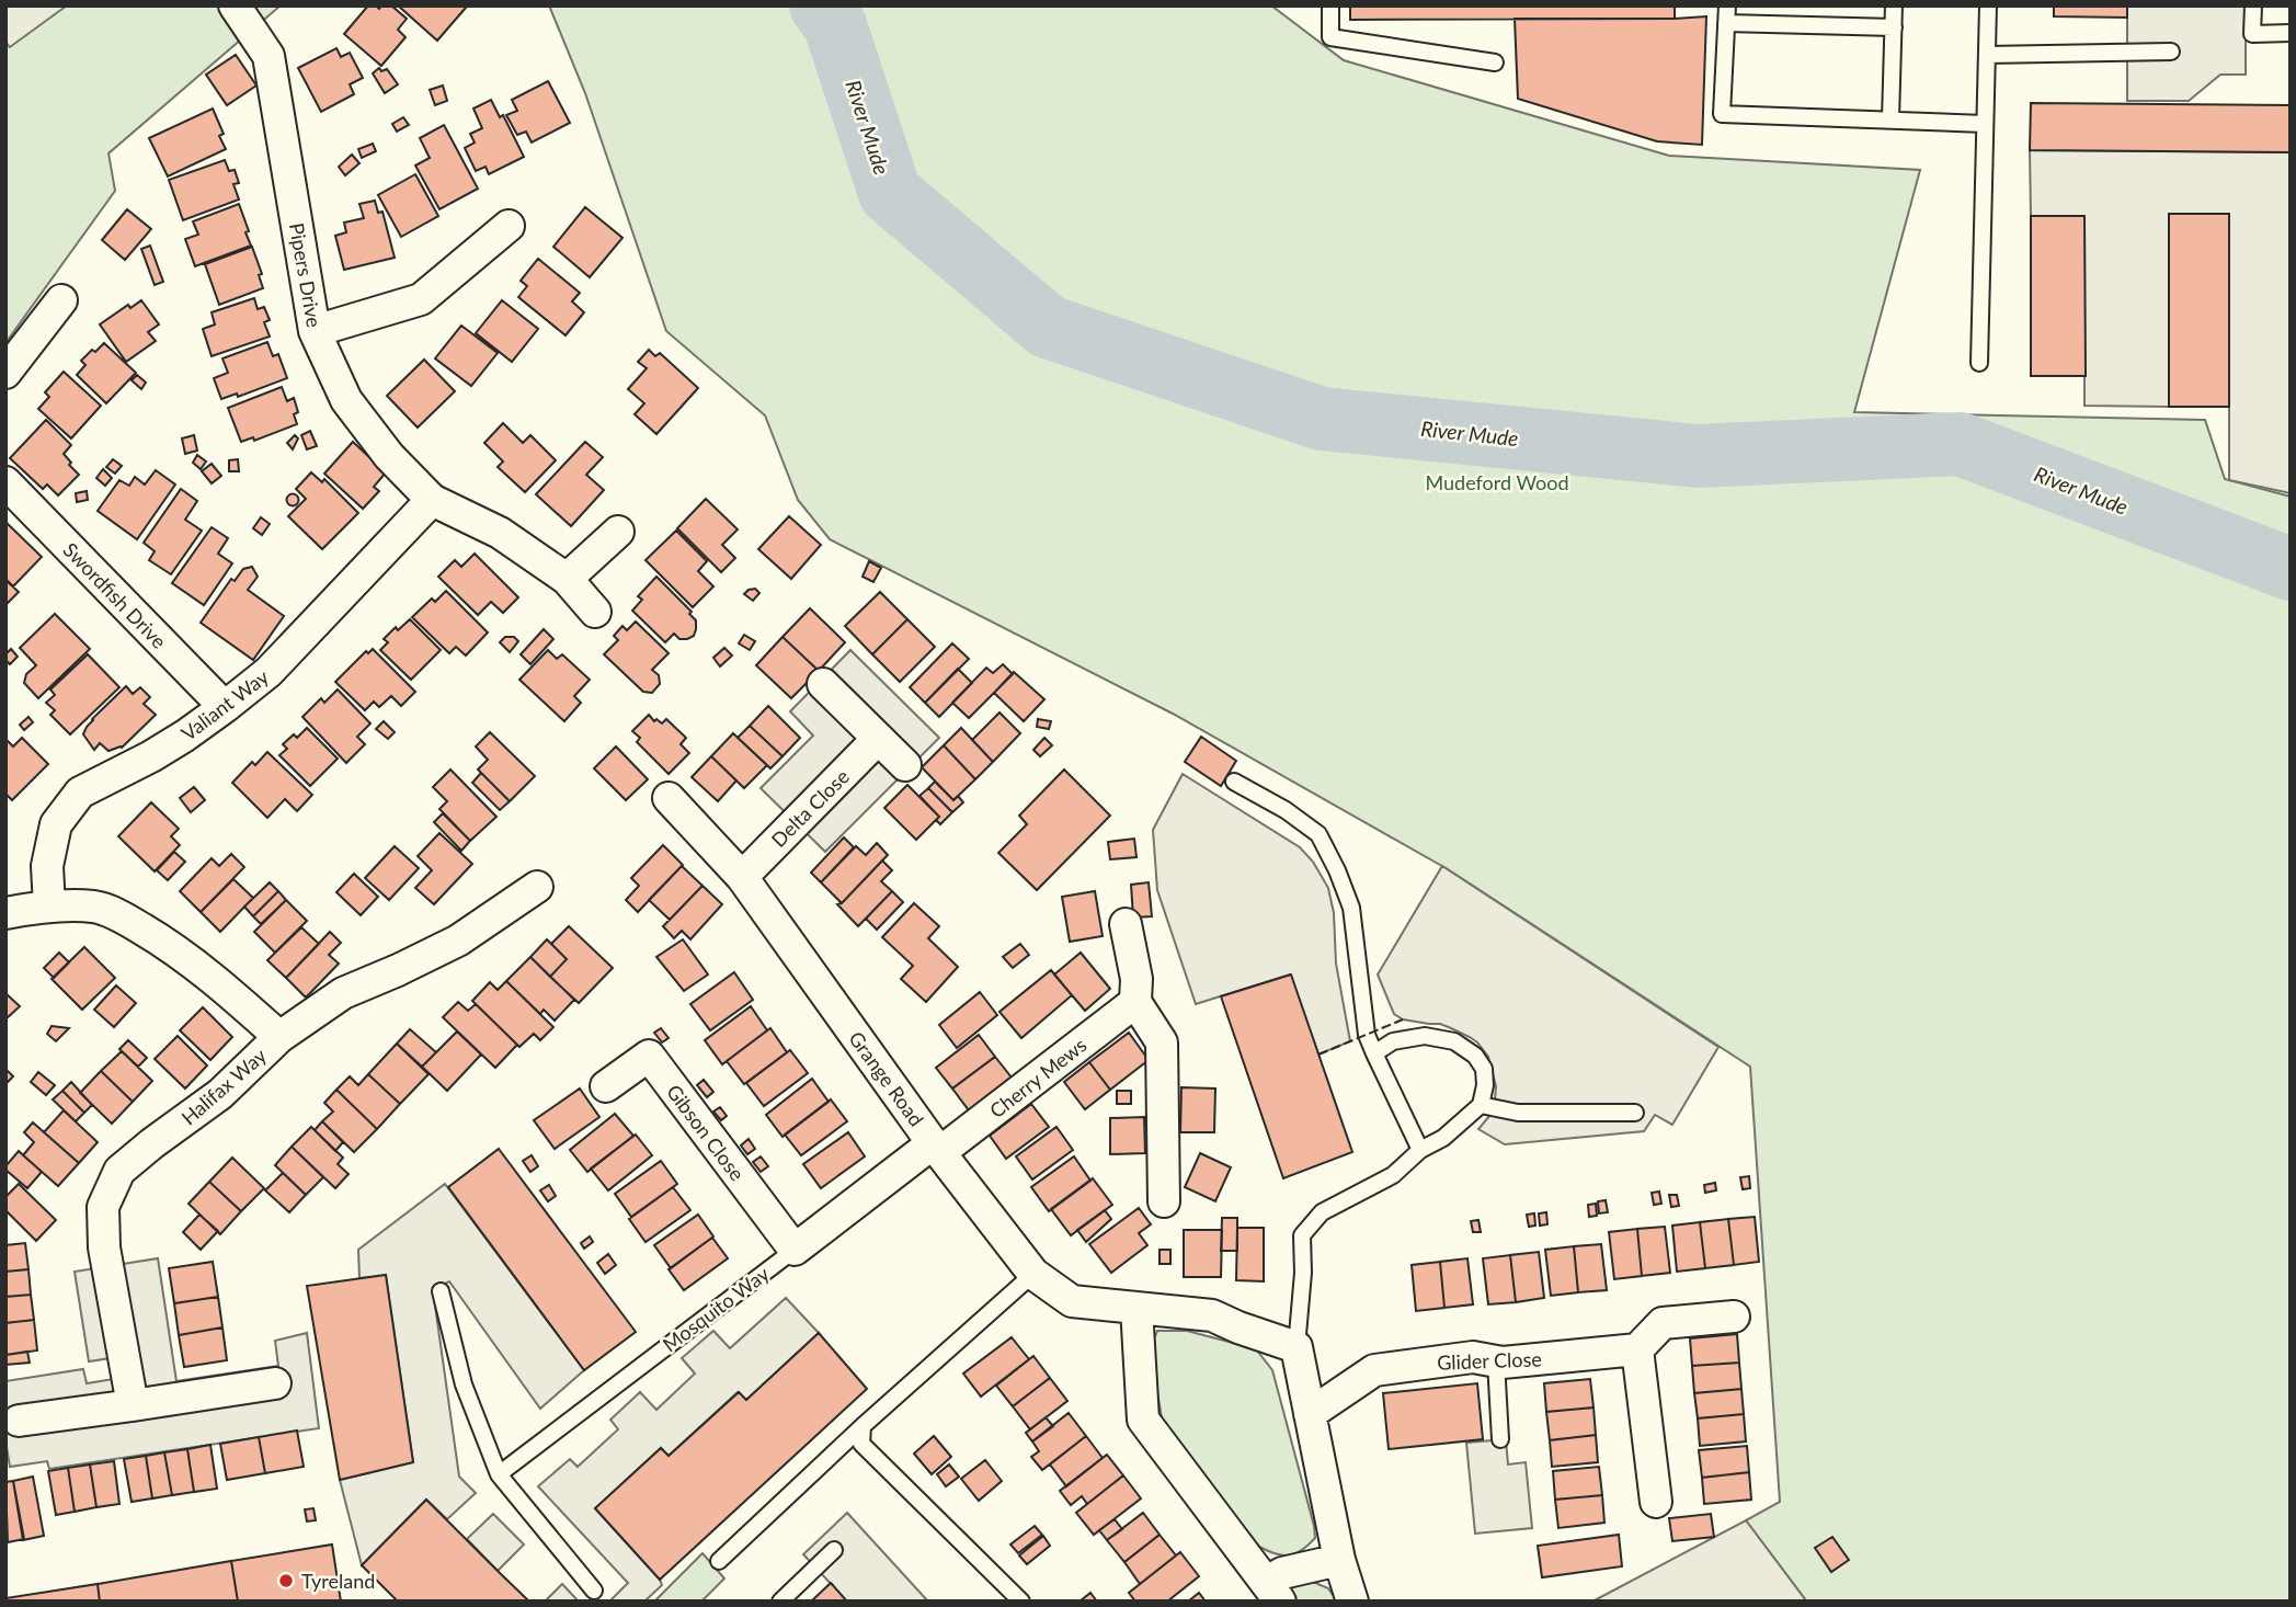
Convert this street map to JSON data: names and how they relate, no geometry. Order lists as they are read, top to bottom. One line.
{"streets":{"street":["Pipers Drive","Swordfish Drive","Valiant Way","Delta Close","Cherry Mews","Grange Road","Halifax Way","Gibson Close","Mosquito Way","Glider Close"]},"crossings":[["Pipers Drive","Valiant Way"],["Swordfish Drive","Valiant Way"],["Delta Close","Grange Road"],["Cherry Mews","Grange Road"],["Cherry Mews","Mosquito Way"],["Grange Road","Mosquito Way"],["Gibson Close","Mosquito Way"]],"water":["River Mude"],"parks":["Mudeford Wood"],"places":["Tyreland"]}
